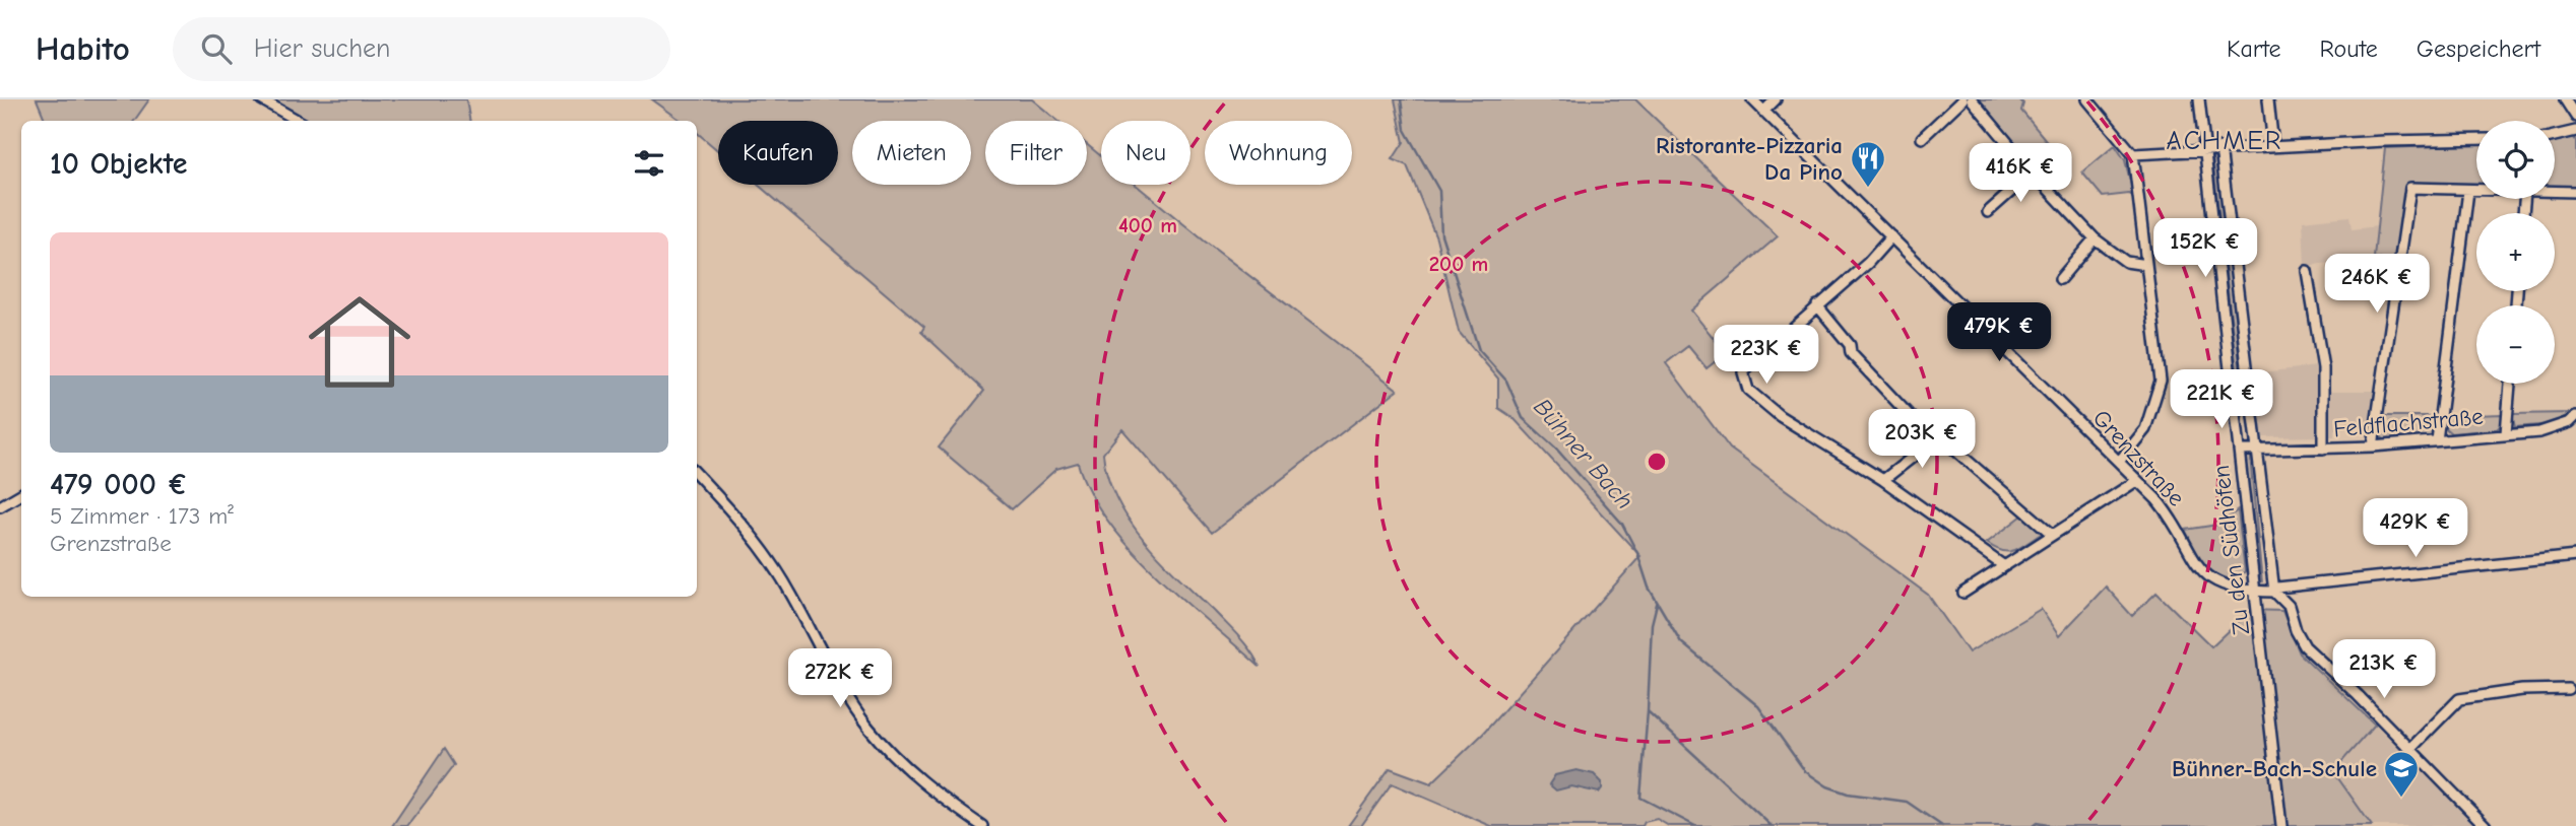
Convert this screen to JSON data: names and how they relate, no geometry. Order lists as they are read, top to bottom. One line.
{"streets":{"street":["Feldflachstraße","Grenzstraße","Zu den Südhöfen"]},"crossings":[["Feldflachstraße","Zu den Südhöfen"],["Grenzstraße","Zu den Südhöfen"]],"districts":["ACHMER"],"water":["Bühner Bach"],"places":{"restaurant":["Ristorante-Pizzaria Da Pino"],"school or university":["Bühner-Bach-Schule"]},"page":{"header":"Habito","search":"Hier suchen","nav":["Karte","Route","Gespeichert"],"map_buttons":["+","−"],"chip":["Kaufen","Mieten","Filter","Neu","Wohnung"],"heading":"10 Objekte","price":["416K €","152K €","246K €","479K €","223K €","221K €","203K €","429K €","213K €","272K €"],"list":[{"name":"479 000 €","note":"5 Zimmer · 173 m² · Grenzstraße"}]},"rings":["400 m","200 m"]}
